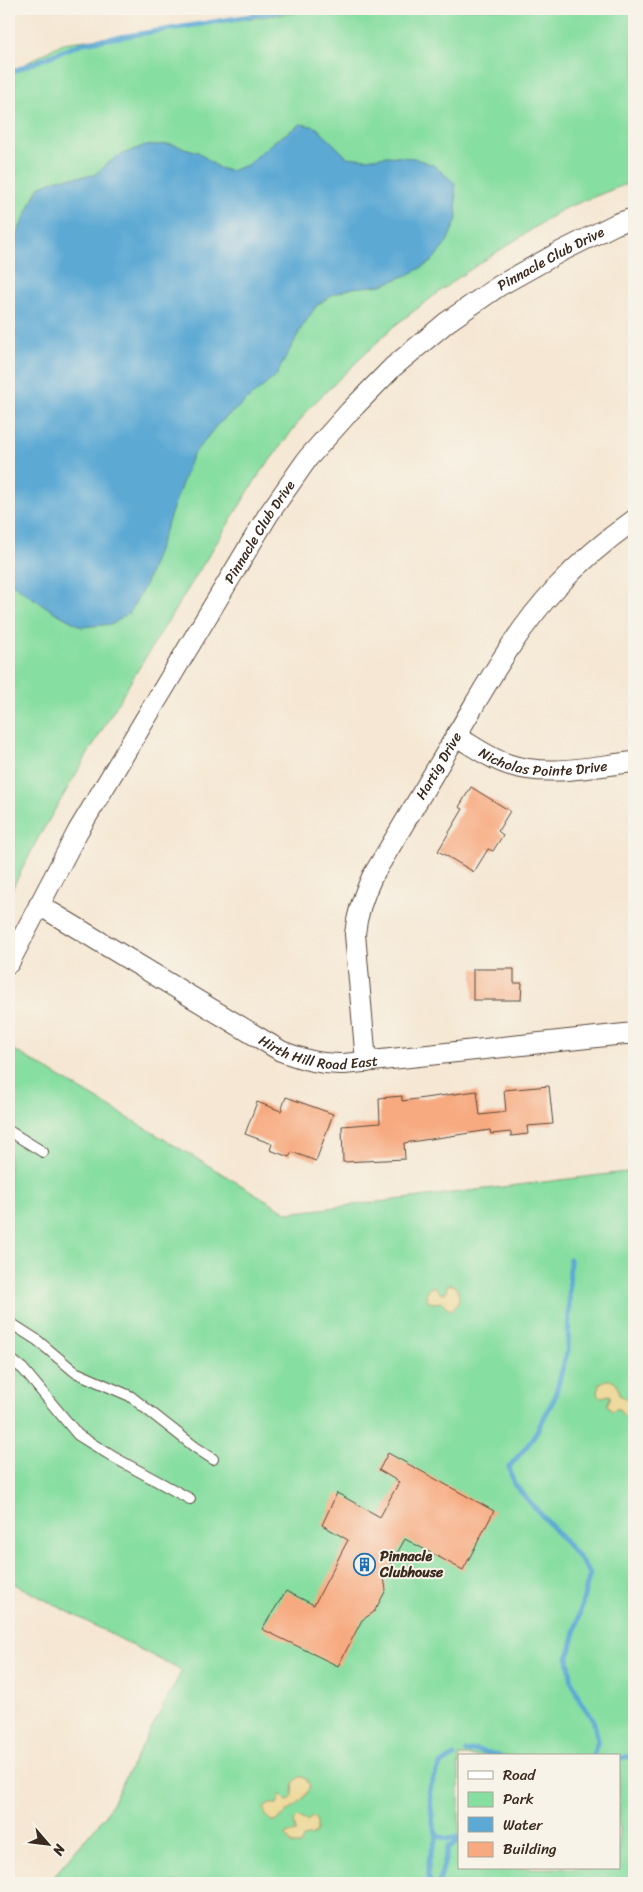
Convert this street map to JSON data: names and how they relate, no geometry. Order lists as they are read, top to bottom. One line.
{"streets":{"street":["Pinnacle Club Drive","Nicholas Pointe Drive","Hartig Drive","Hirth Hill Road East"]},"crossings":[["Pinnacle Club Drive","Hirth Hill Road East"],["Nicholas Pointe Drive","Hartig Drive"],["Hartig Drive","Hirth Hill Road East"]],"places":{"building":["Pinnacle Clubhouse"]},"legend":["Road","Park","Water","Building"],"north":"bottom right"}
